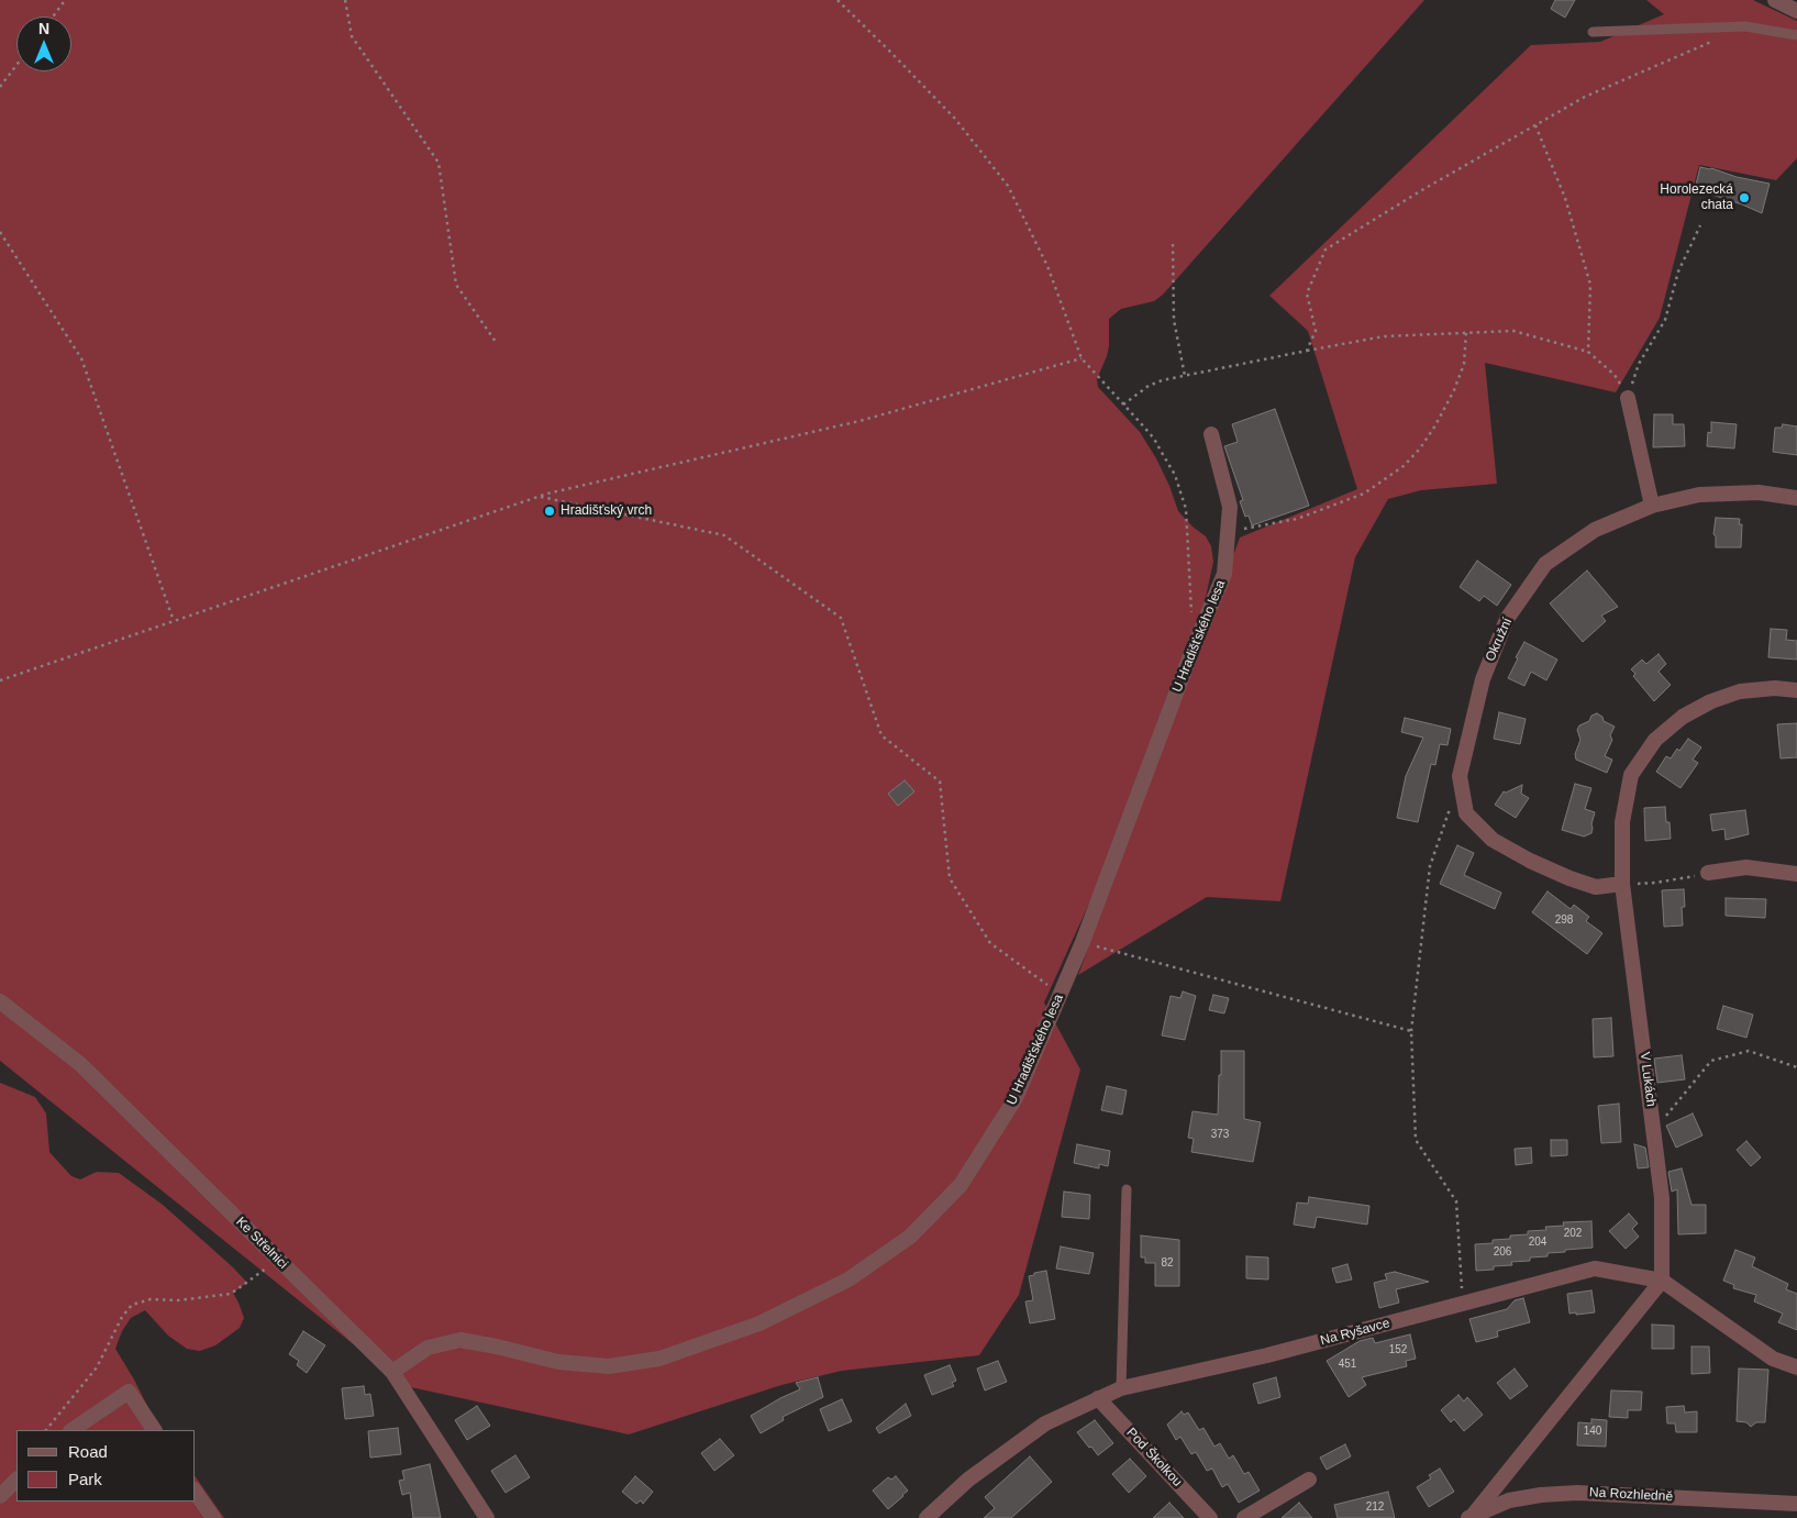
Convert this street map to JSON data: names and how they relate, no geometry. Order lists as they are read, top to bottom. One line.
{"streets":{"street":["U Hradišťského lesa","Okružní","V Lukách","Ke Střelnici","Na Ryšavce","Pod Školkou","Na Rozhledně"]},"crossings":[["U Hradišťského lesa","Ke Střelnici"],["Okružní","V Lukách"],["V Lukách","Na Ryšavce"],["Na Ryšavce","Pod Školkou"]],"places":["Horolezecká chata","Hradišťský vrch"],"house_numbers":["298","373","202","204","206","82","152","451","140","212"],"legend":["Road","Park"],"north":"top"}
